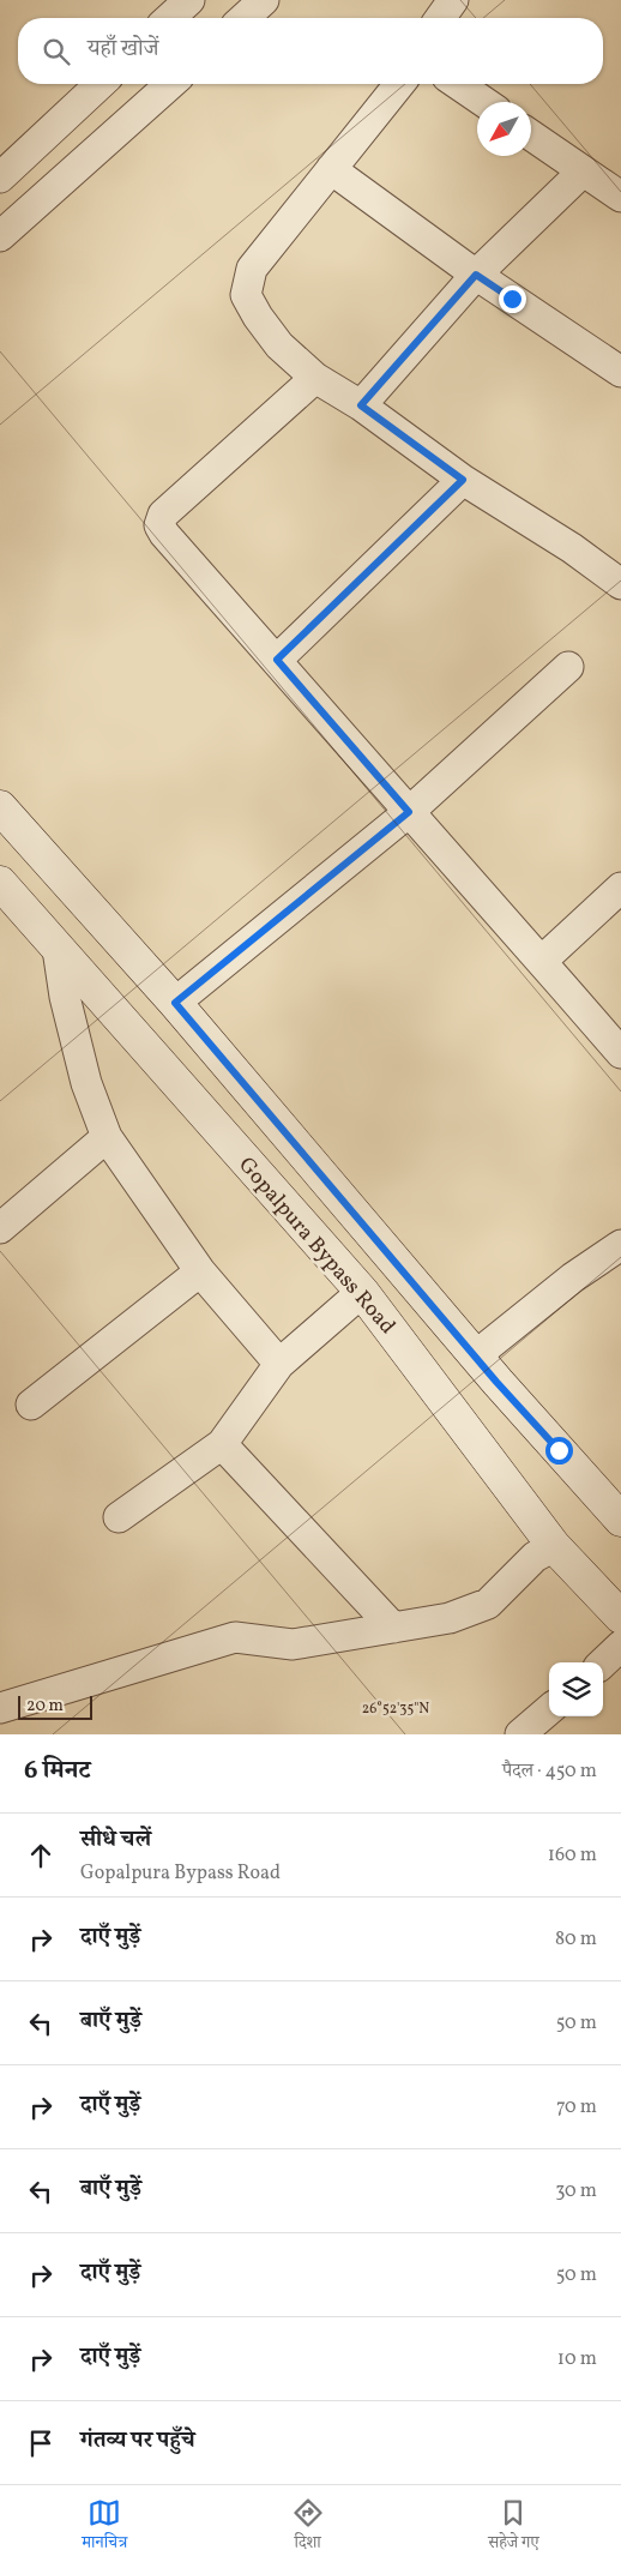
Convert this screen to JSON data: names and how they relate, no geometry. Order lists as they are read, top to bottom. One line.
{"streets":{"street":["Gopalpura Bypass Road"]},"scale_bar":"20 m","north":"bottom left","page":{"search":"यहाँ खोजें","scale":"20 m","heading":["6 मिनट","पैदल · 450 m"],"list":[["सीधे चलें","Gopalpura Bypass Road","160 m"],["दाएँ मुड़ें","80 m"],["बाएँ मुड़ें","50 m"],["दाएँ मुड़ें","70 m"],["बाएँ मुड़ें","30 m"],["दाएँ मुड़ें","50 m"],["दाएँ मुड़ें","10 m"],"गंतव्य पर पहुँचे"],"nav":["मानचित्र","दिशा","सहेजे गए"]},"coordinates":["26°52'35\"N"]}
